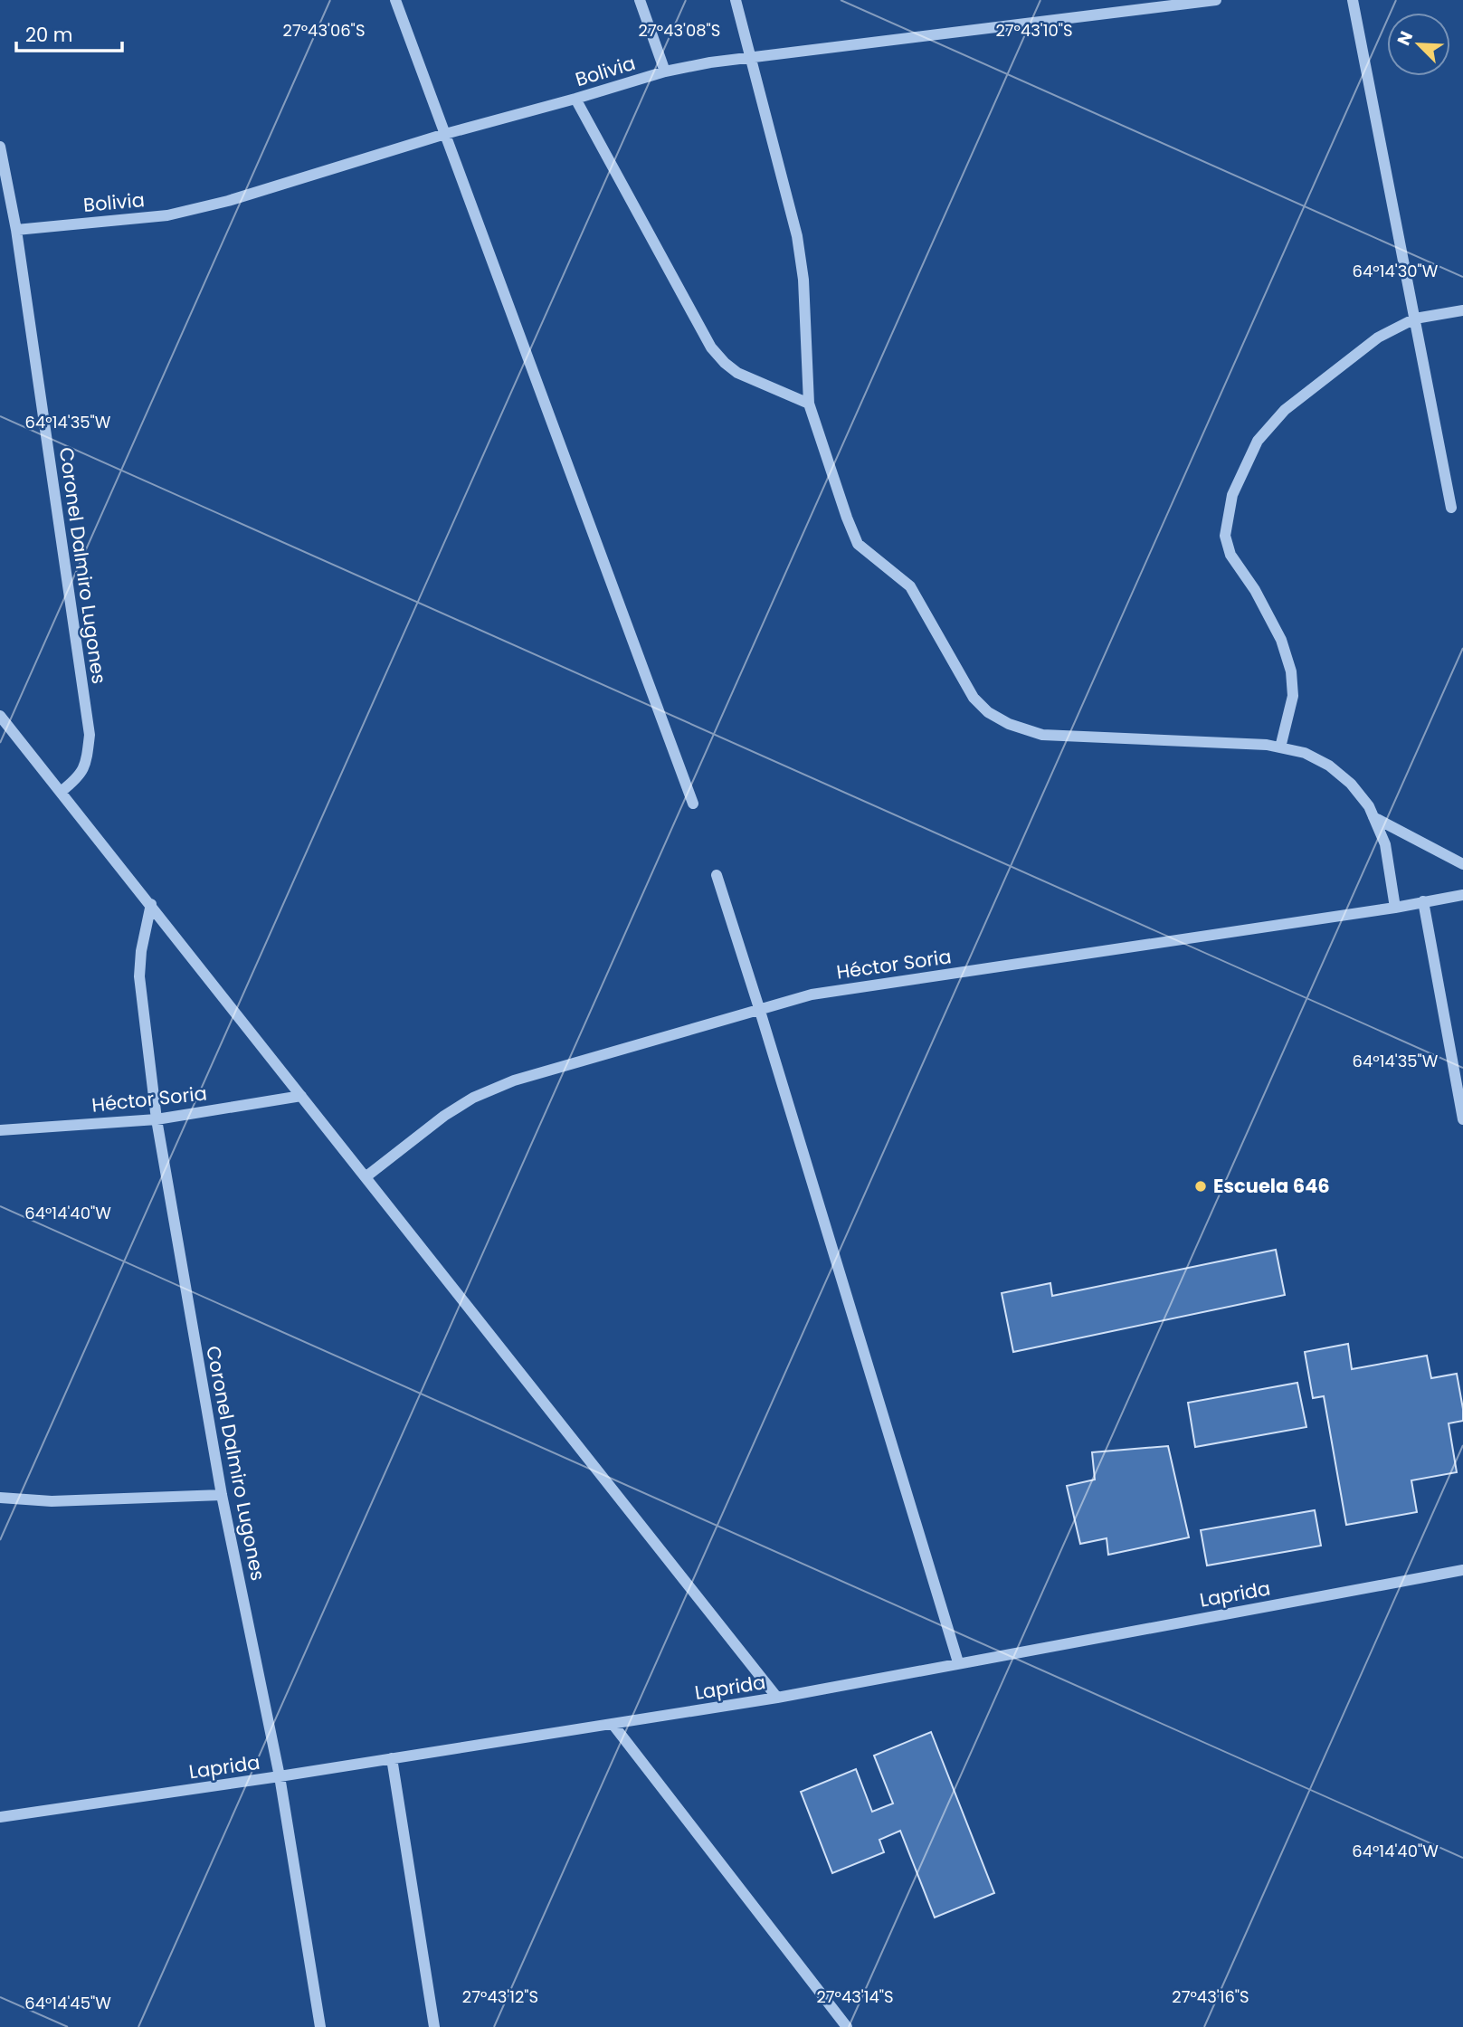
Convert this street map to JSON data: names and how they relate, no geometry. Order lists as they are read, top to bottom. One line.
{"streets":{"street":["Bolivia","Coronel Dalmiro Lugones","Héctor Soria","Laprida"]},"crossings":[["Bolivia","Coronel Dalmiro Lugones"],["Coronel Dalmiro Lugones","Héctor Soria"],["Coronel Dalmiro Lugones","Laprida"]],"places":["Escuela 646"],"scale_bar":"20 m","north":"top left","coordinates":["27°43'06\"S","27°43'08\"S","27°43'10\"S","64°14'30\"W","64°14'35\"W","64°14'40\"W","27°43'12\"S","27°43'14\"S","27°43'16\"S","64°14'45\"W"]}
